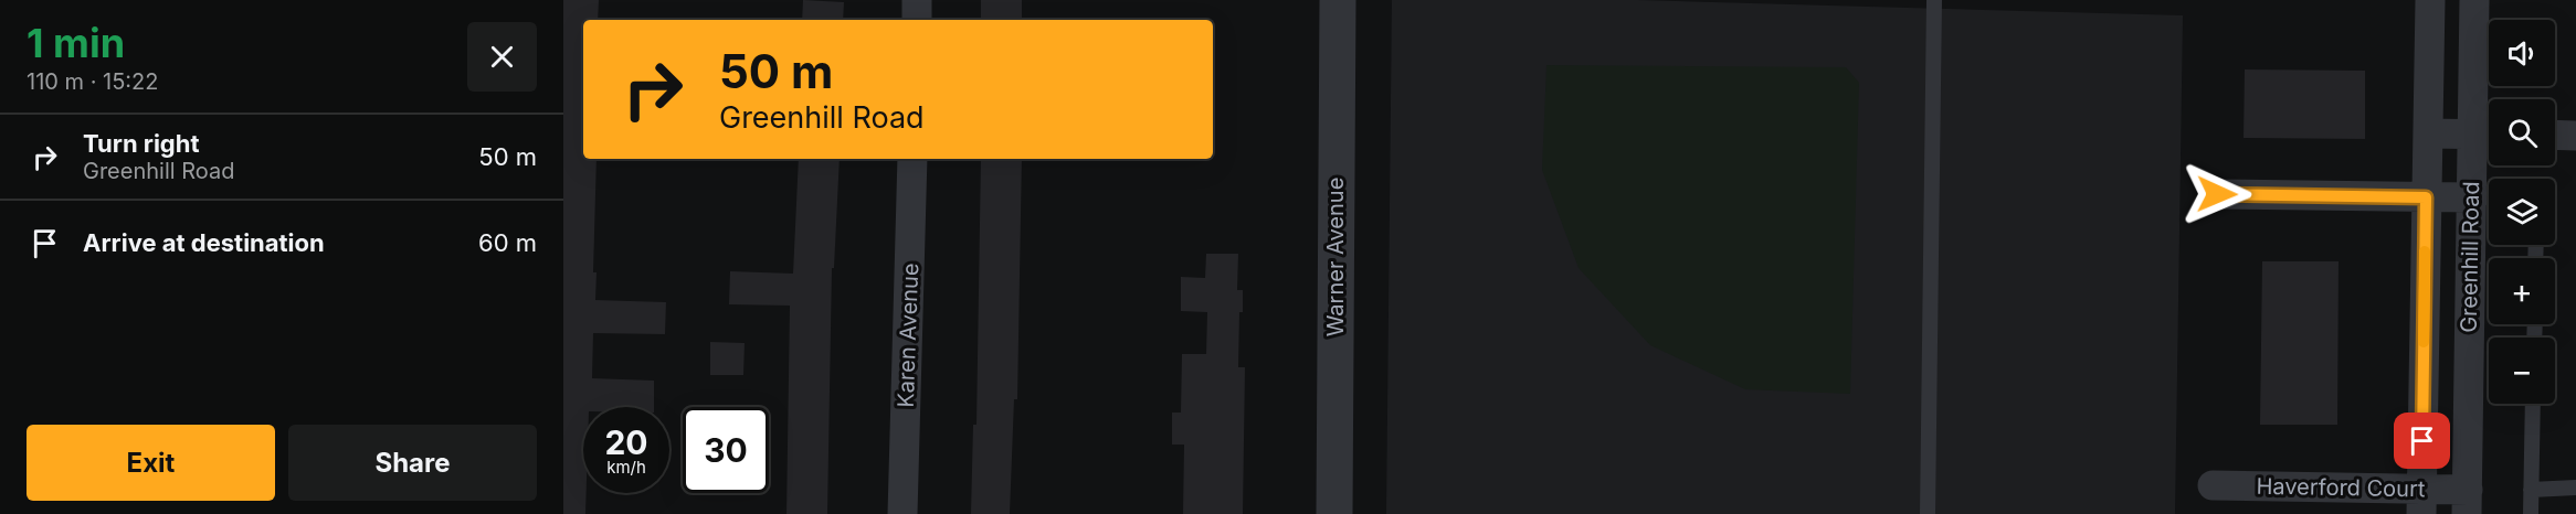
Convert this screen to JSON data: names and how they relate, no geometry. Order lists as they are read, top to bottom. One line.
{"streets":{"street":["Warner Avenue","Greenhill Road","Karen Avenue","Haverford Court"]},"crossings":[["Greenhill Road","Haverford Court"]],"page":{"heading":["1 min","110 m · 15:22"],"map_buttons":["+","−"],"turn":["50 m","Greenhill Road"],"list":[{"name":"Turn right","note":"Greenhill Road","value":"50 m"},{"name":"Arrive at destination","value":"60 m"}],"speed":"20 km/h","limit":"30","buttons":["Exit","Share"]}}
